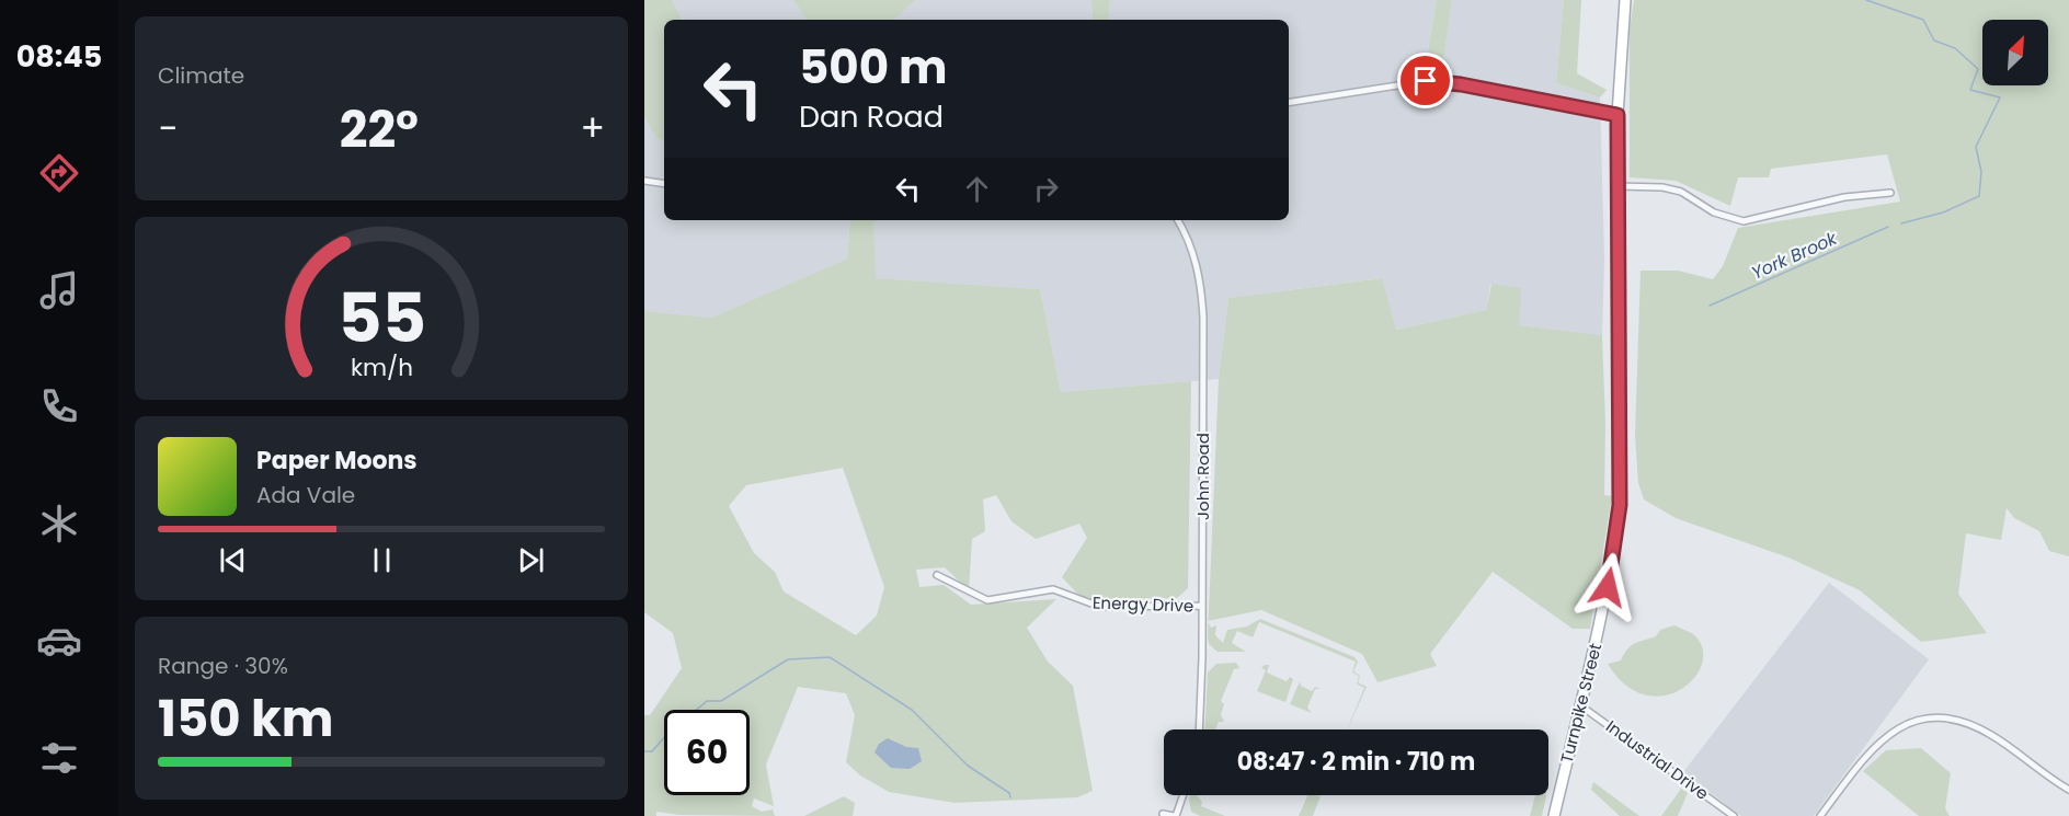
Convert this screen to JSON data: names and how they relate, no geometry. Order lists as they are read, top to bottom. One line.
{"streets":{"main road":["Turnpike Street"],"street":["John Road","Energy Drive","Industrial Drive"]},"crossings":[["John Road","Energy Drive"],["Turnpike Street","Industrial Drive"]],"water":["York Brook"],"north":"top right","page":{"tabs":"08:45","tile":["Climate",["Range · 30%","150 km"]],"turn":["500 m","Dan Road"],"heat":["−","22°","+"],"song":["Paper Moons","Ada Vale"],"limit":"60","trip":"08:47 · 2 min · 710 m","gauge":["55","km/h"]}}
